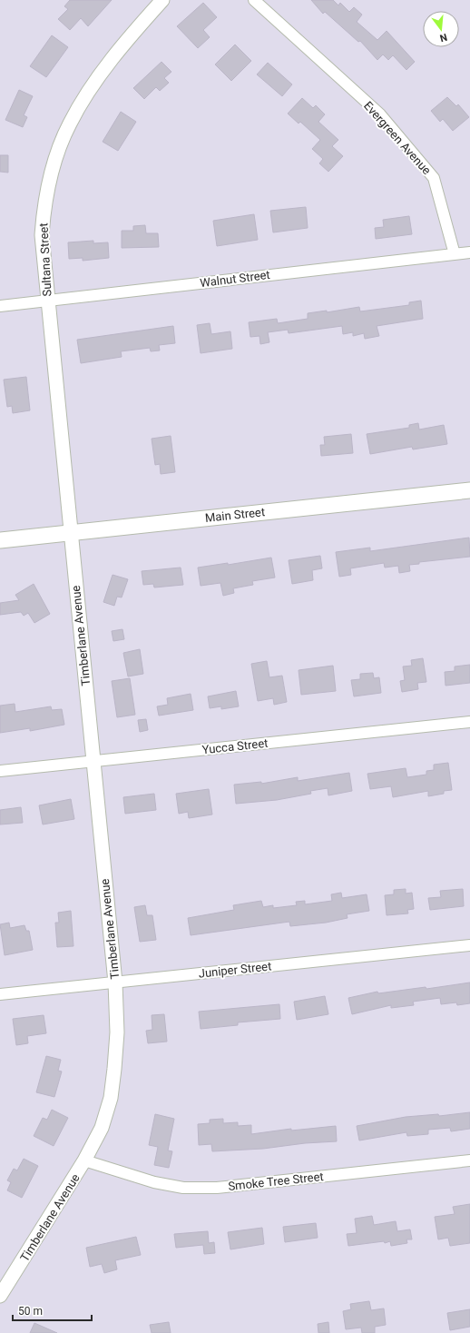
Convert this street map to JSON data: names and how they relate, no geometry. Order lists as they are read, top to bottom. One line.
{"streets":{"main road":["Main Street"],"street":["Evergreen Avenue","Sultana Street","Walnut Street","Timberlane Avenue","Yucca Street","Juniper Street","Smoke Tree Street"]},"crossings":[["Evergreen Avenue","Walnut Street"],["Sultana Street","Walnut Street"],["Sultana Street","Main Street"],["Sultana Street","Timberlane Avenue"],["Main Street","Timberlane Avenue"],["Timberlane Avenue","Yucca Street"],["Timberlane Avenue","Juniper Street"],["Timberlane Avenue","Smoke Tree Street"]],"scale_bar":"50 m","north":"bottom"}
